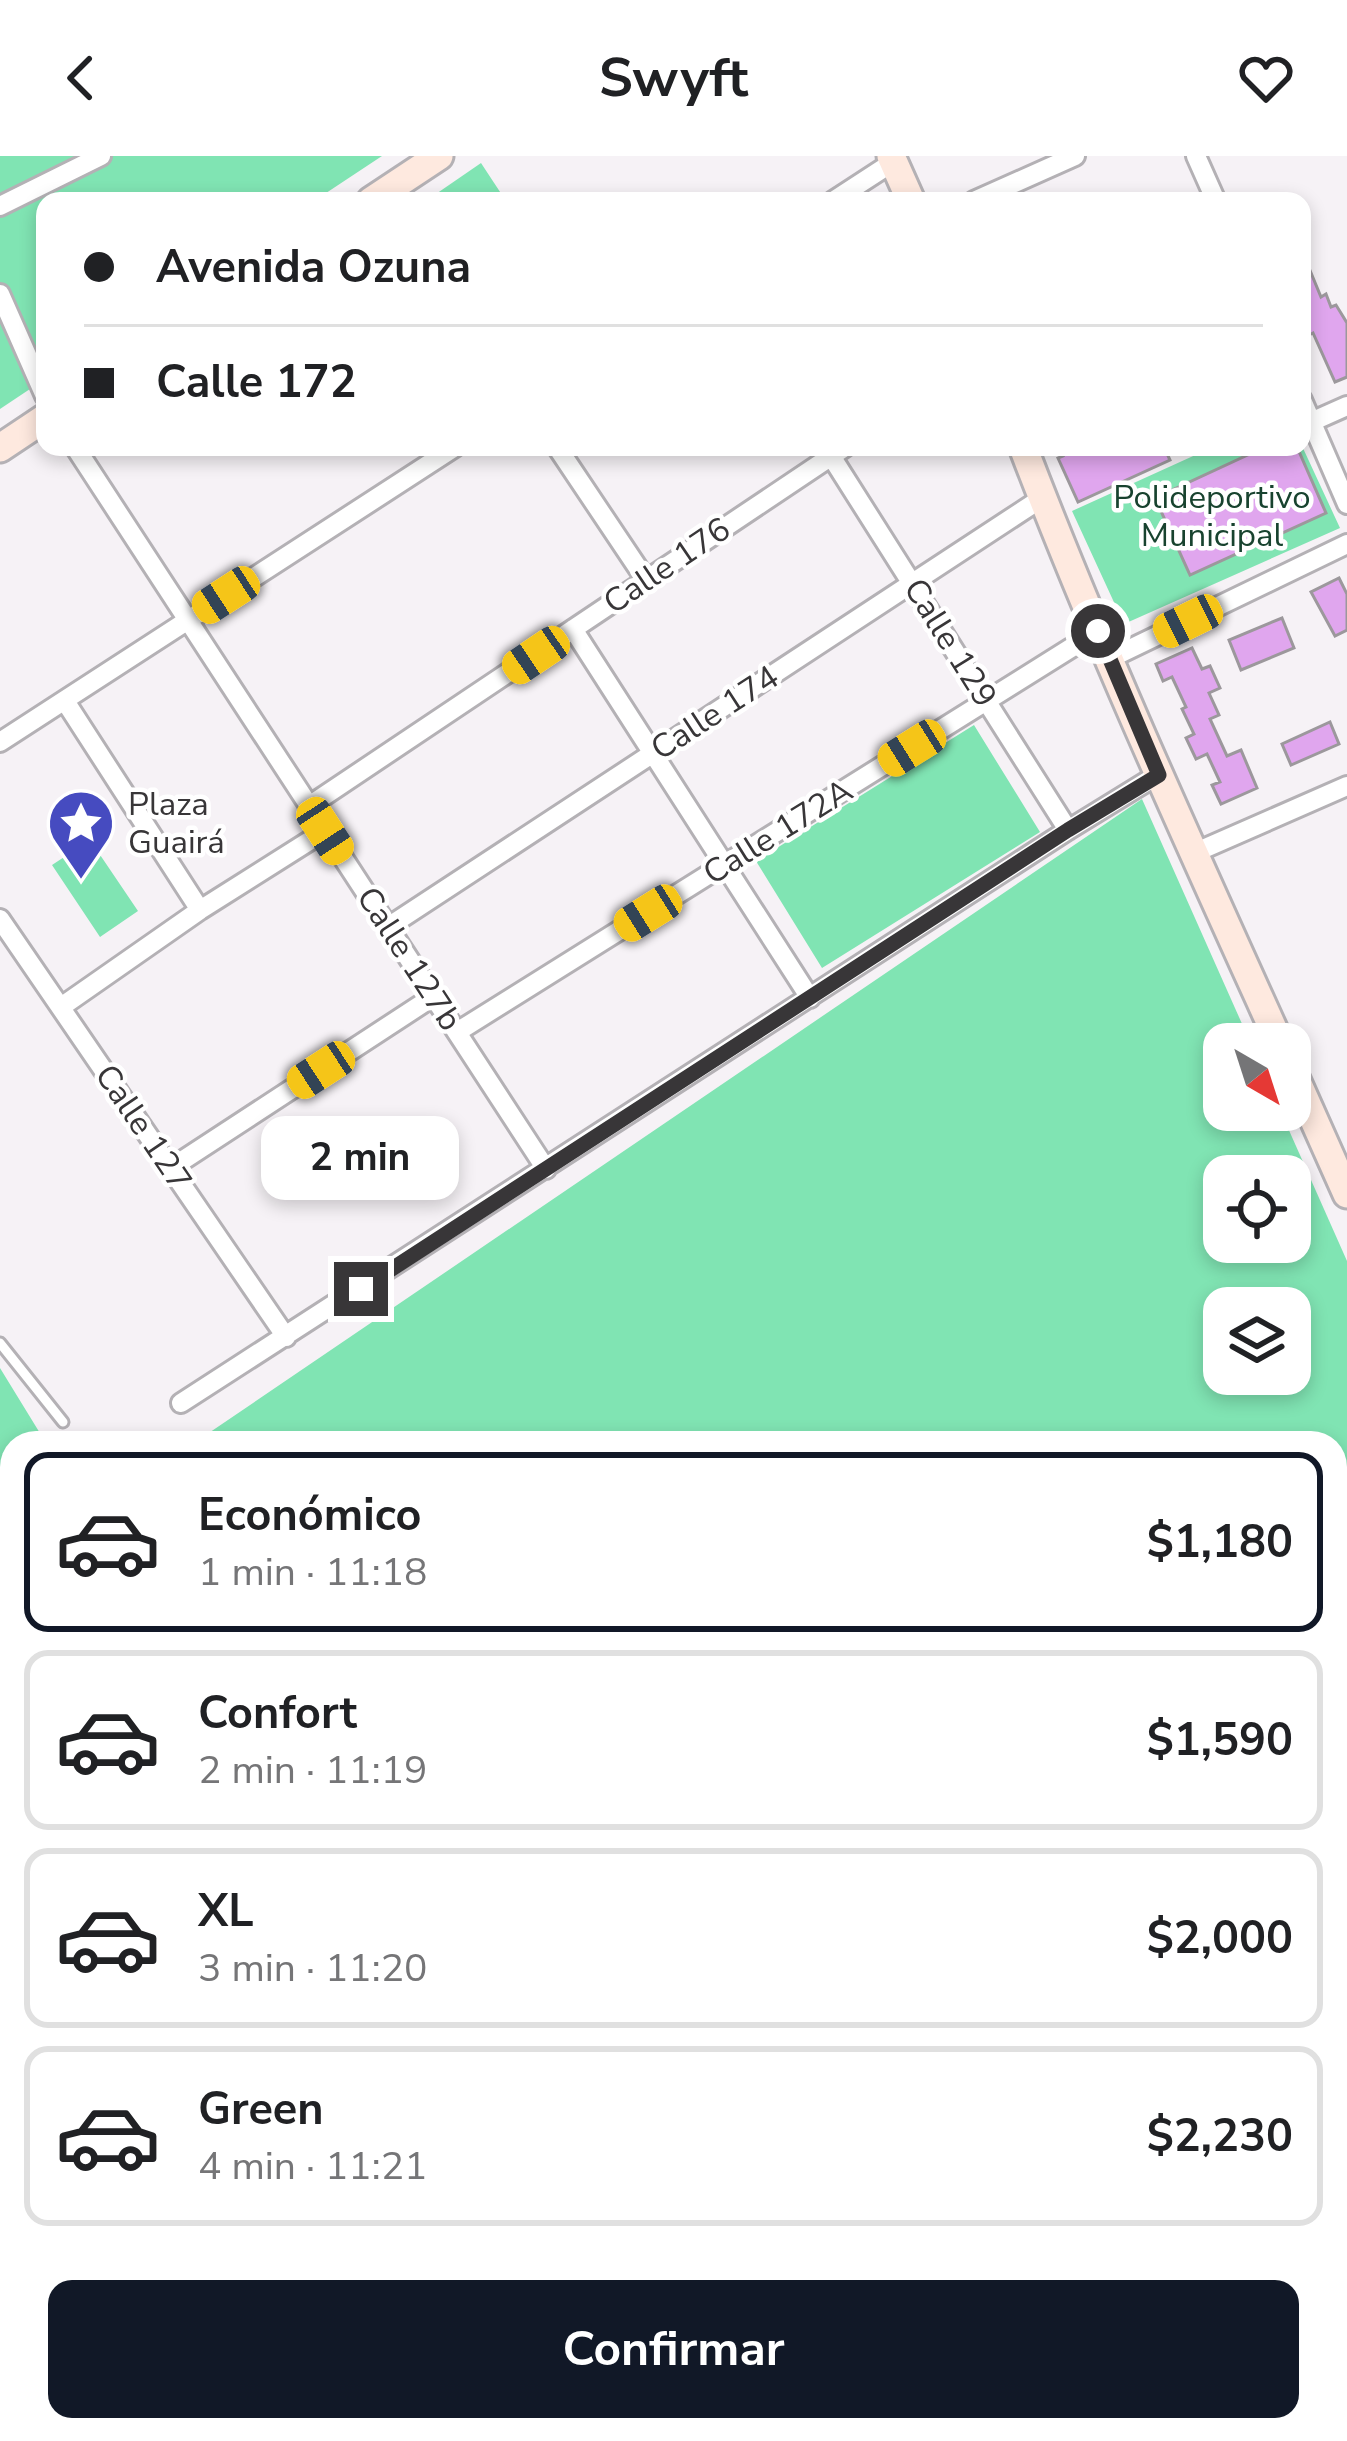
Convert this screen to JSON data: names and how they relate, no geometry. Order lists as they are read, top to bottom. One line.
{"streets":{"street":["Calle 176","Calle 129","Calle 174","Calle 172A","Calle 127b","Calle 127"]},"crossings":[["Calle 176","Calle 127b"],["Calle 129","Calle 174"],["Calle 129","Calle 172A"],["Calle 174","Calle 127b"],["Calle 172A","Calle 127b"]],"parks":["Polideportivo Municipal"],"places":{"place":["Plaza Guairá"]},"north":"bottom right","page":{"header":"Swyft","banner":["Avenida Ozuna","Calle 172"],"bubble":"2 min","list":[{"name":"Económico","note":"1 min · 11:18","value":"$1,180"},{"name":"Confort","note":"2 min · 11:19","value":"$1,590"},{"name":"XL","note":"3 min · 11:20","value":"$2,000"},{"name":"Green","note":"4 min · 11:21","value":"$2,230"}],"buttons":"Confirmar"}}
